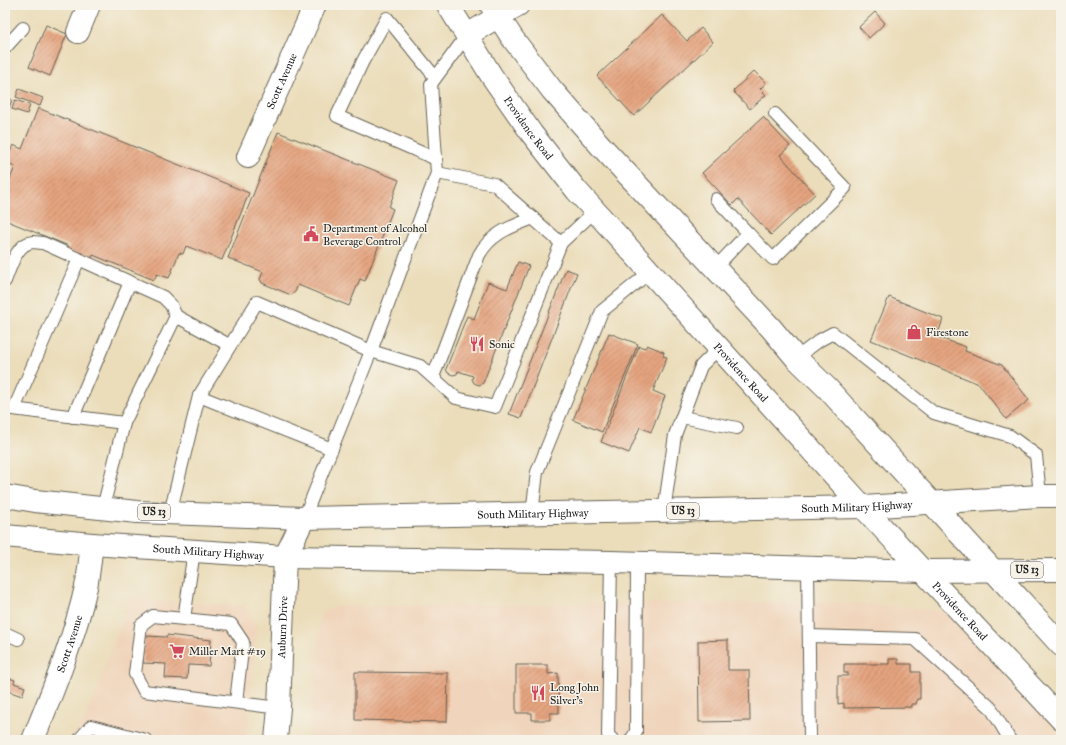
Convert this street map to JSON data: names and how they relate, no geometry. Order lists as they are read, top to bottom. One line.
{"streets":{"main road":["Scott Avenue","Providence Road","South Military Highway","US 13","Auburn Drive"]},"crossings":[["Scott Avenue","South Military Highway"],["Providence Road","South Military Highway"],["South Military Highway","Auburn Drive"]],"places":{"public building":["Department of Alcohol Beverage Control"],"shop":["Firestone"],"restaurant":["Sonic","Long John Silver's"],"supermarket":["Miller Mart #19"]}}
